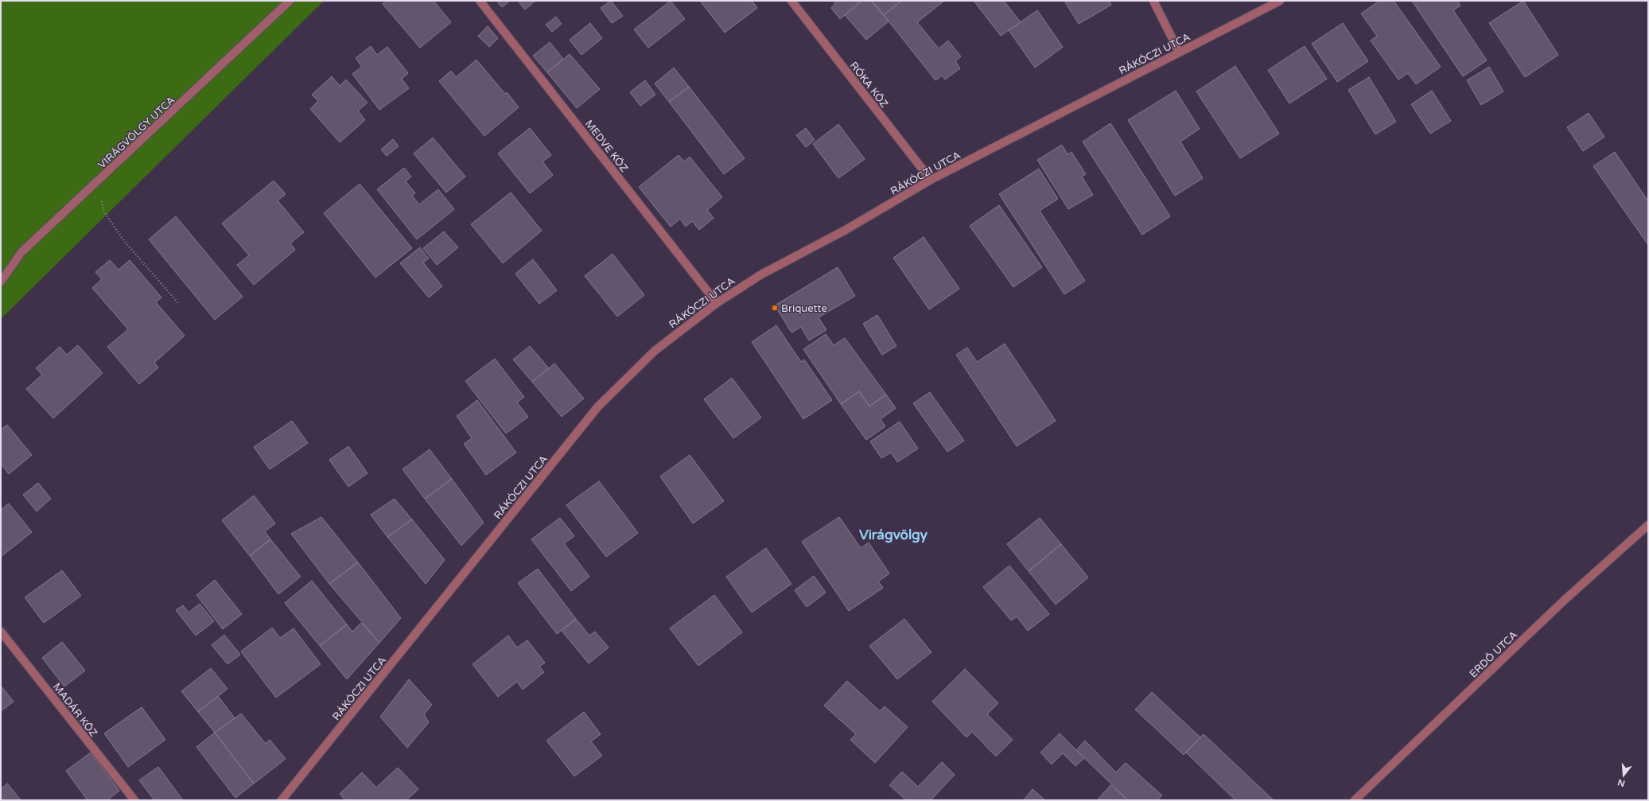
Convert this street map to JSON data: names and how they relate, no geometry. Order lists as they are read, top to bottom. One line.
{"streets":{"street":["RÁKÓCZI UTCA","RÓKA KÖZ","VIRÁGVÖLGY UTCA","MEDVE KÖZ","ERDŐ UTCA","MADÁR KÖZ"]},"crossings":[["RÁKÓCZI UTCA","RÓKA KÖZ"],["RÁKÓCZI UTCA","MEDVE KÖZ"]],"districts":["Virágvölgy"],"places":["Briquette"],"north":"bottom"}
